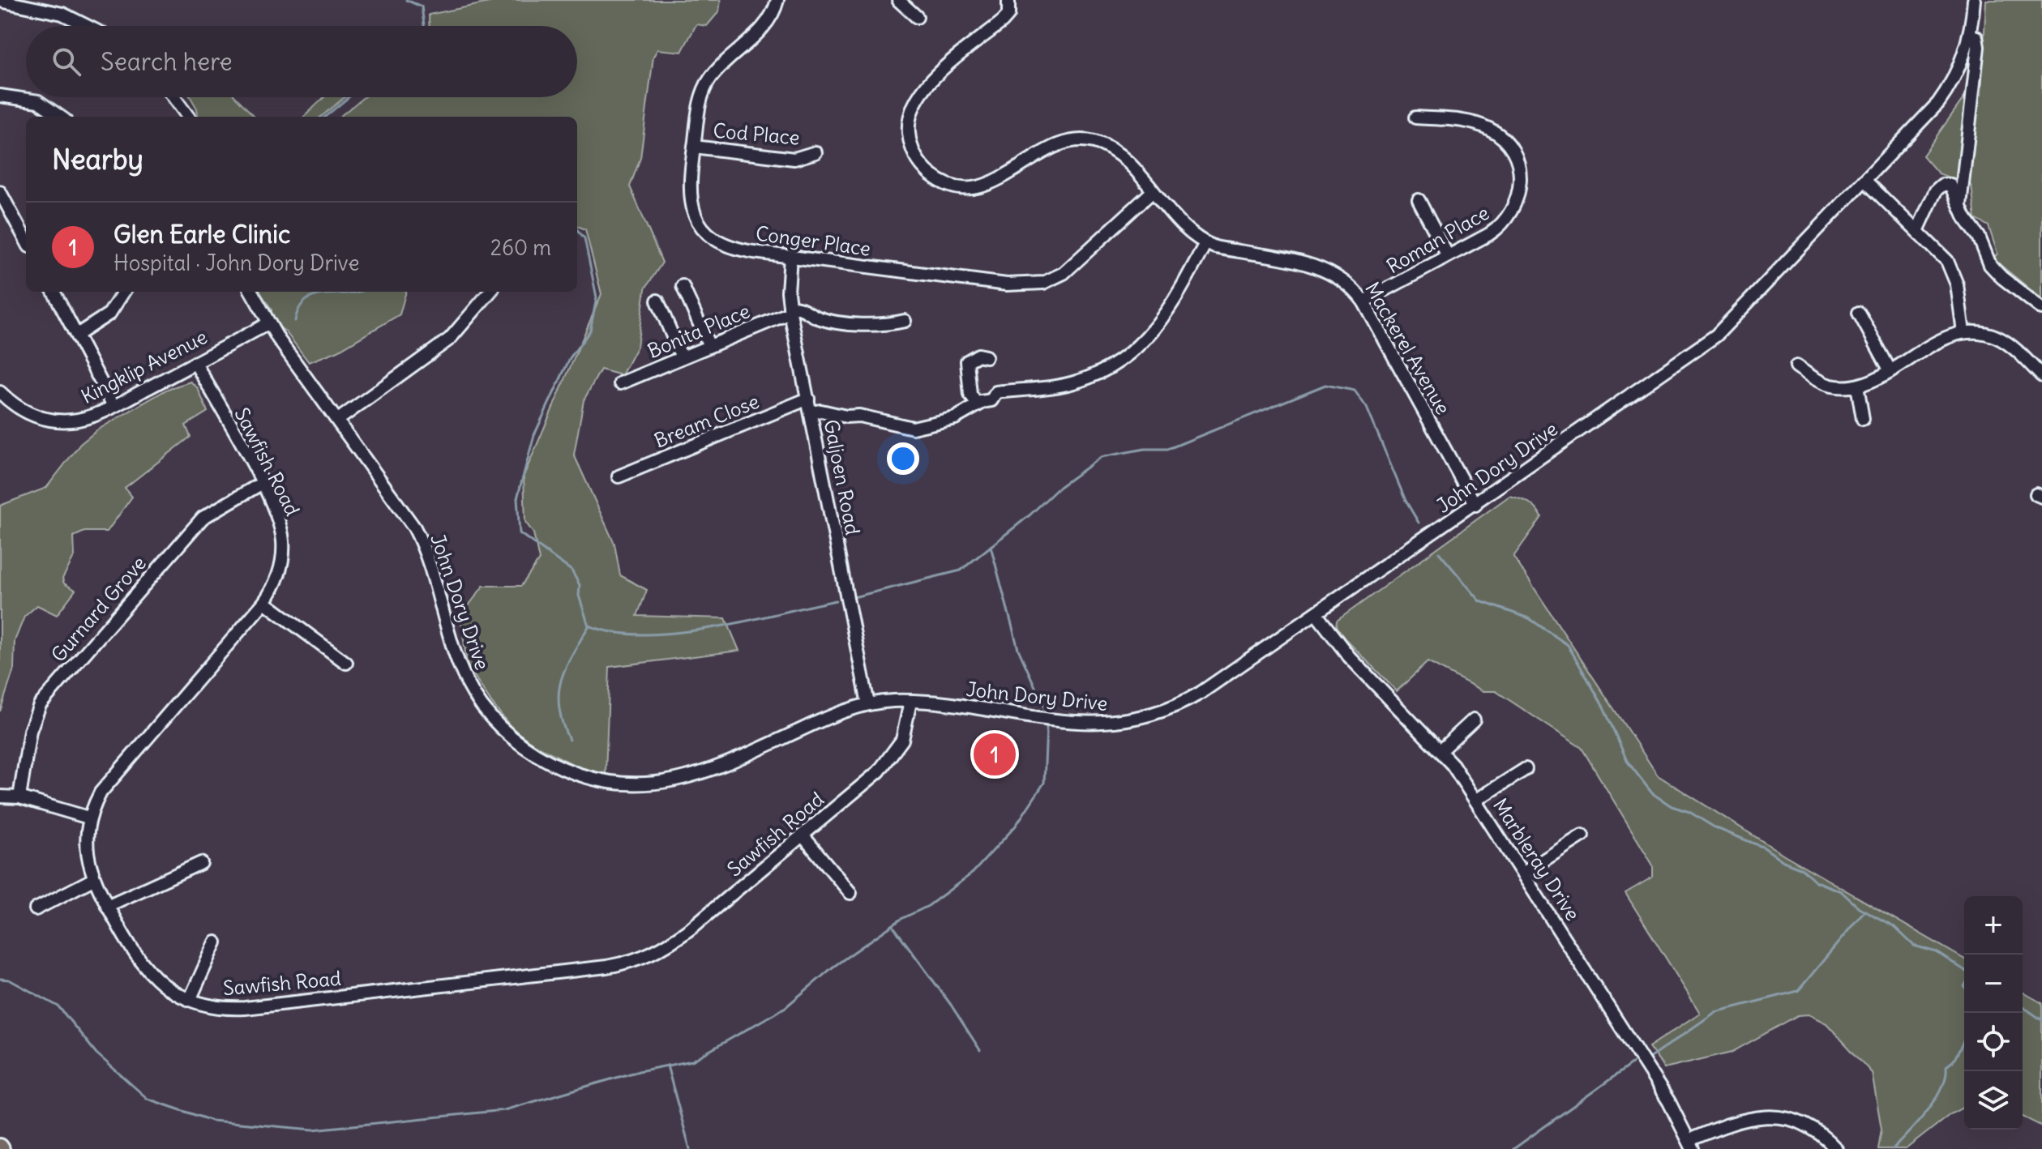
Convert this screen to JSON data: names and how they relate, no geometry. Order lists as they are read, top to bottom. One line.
{"streets":{"street":["Cod Place","Roman Place","Conger Place","Bonita Place","Mackerel Avenue","Kingklip Avenue","Bream Close","Sawfish Road","John Dory Drive","Galjoen Road","Gurnard Grove","Marbleray Drive"]},"crossings":[["Cod Place","Conger Place"],["Roman Place","Mackerel Avenue"],["Conger Place","Mackerel Avenue"],["Conger Place","Galjoen Road"],["Bonita Place","Galjoen Road"],["Mackerel Avenue","John Dory Drive"],["Kingklip Avenue","Sawfish Road"],["Kingklip Avenue","John Dory Drive"],["Bream Close","Galjoen Road"],["Sawfish Road","John Dory Drive"],["Sawfish Road","Gurnard Grove"],["John Dory Drive","Galjoen Road"],["John Dory Drive","Marbleray Drive"]],"page":{"search":"Search here","heading":"Nearby","list":[{"mark":"1","name":"Glen Earle Clinic","note":"Hospital · John Dory Drive","value":"260 m"}],"pins":"1","map_buttons":["+","−"]}}
